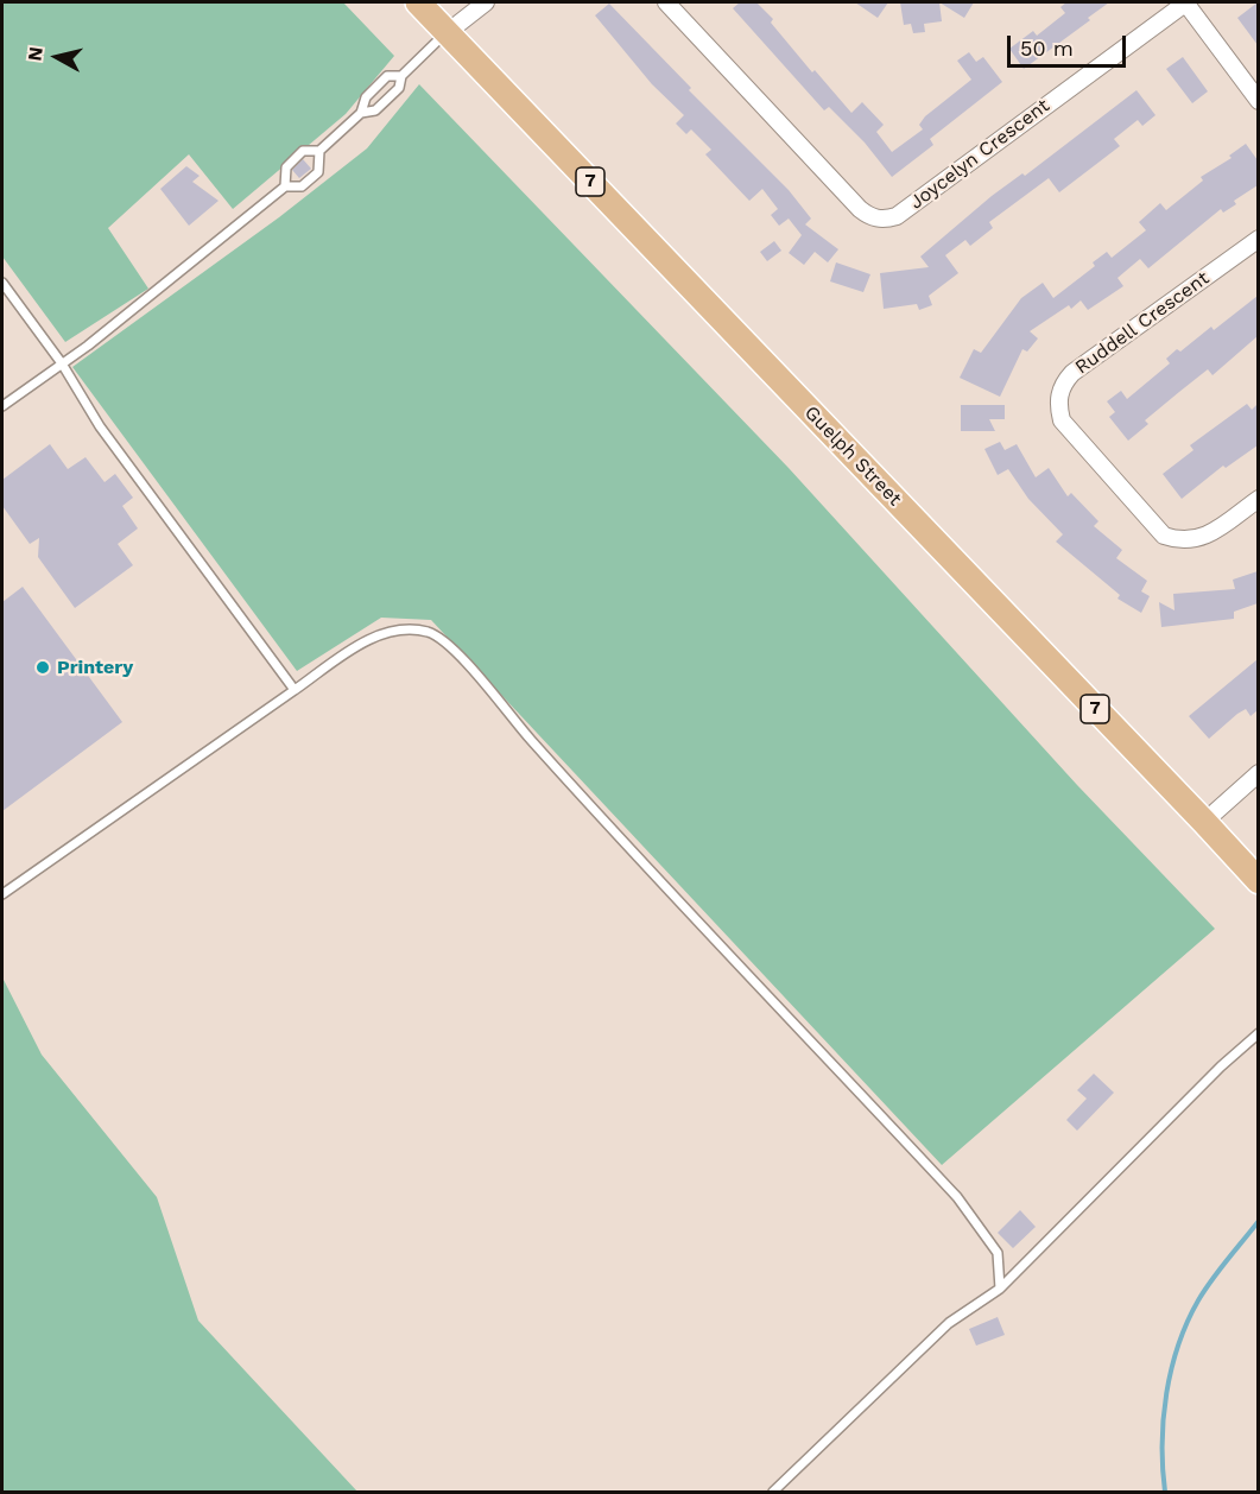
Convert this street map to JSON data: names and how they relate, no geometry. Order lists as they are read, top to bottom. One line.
{"streets":{"main road":["7","Guelph Street"],"street":["Joycelyn Crescent","Ruddell Crescent"]},"crossings":[["7","Guelph Street"]],"places":["Printery"],"scale_bar":"50 m","north":"left"}
